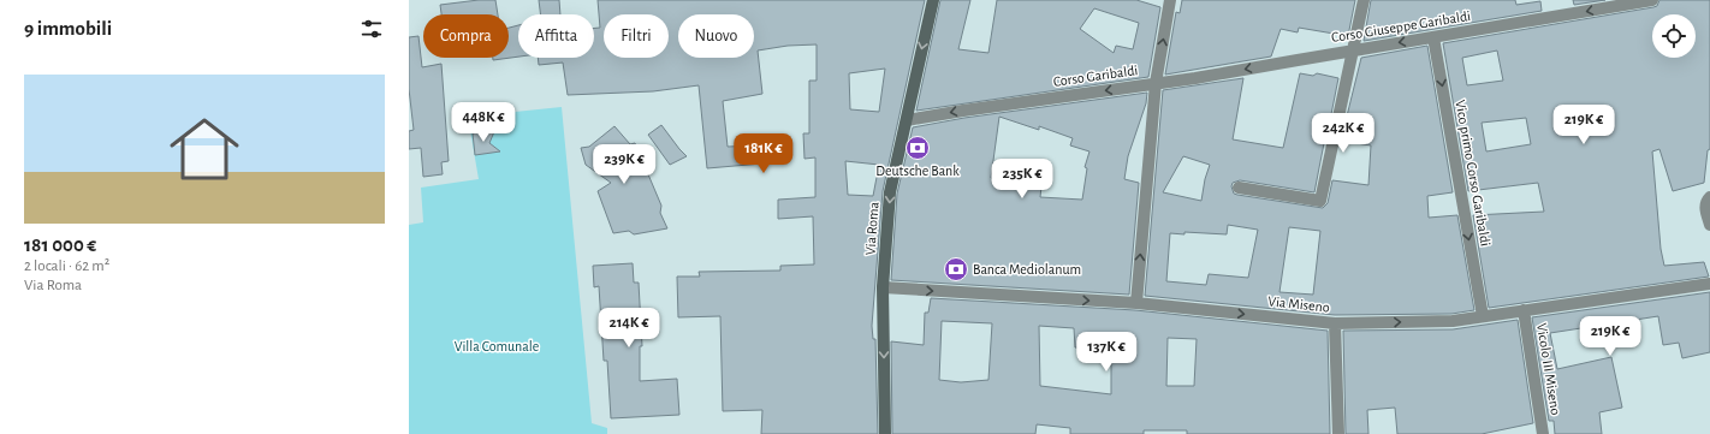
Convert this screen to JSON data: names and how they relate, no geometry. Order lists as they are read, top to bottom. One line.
{"streets":{"street":["Corso Giuseppe Garibaldi","Corso Garibaldi","Vico primo Corso Garibaldi","Via Roma","Via Miseno","Vicolo III Miseno"]},"crossings":[["Corso Giuseppe Garibaldi","Corso Garibaldi"],["Corso Giuseppe Garibaldi","Vico primo Corso Garibaldi"],["Corso Garibaldi","Via Roma"],["Corso Garibaldi","Via Miseno"],["Vico primo Corso Garibaldi","Via Miseno"],["Via Roma","Via Miseno"],["Via Miseno","Vicolo III Miseno"]],"one_way":["Corso Giuseppe Garibaldi","Vico primo Corso Garibaldi","Via Roma","Via Miseno"],"parks":["Villa Comunale"],"places":{"bank":["Deutsche Bank","Banca Mediolanum"]},"page":{"heading":"9 immobili","chip":["Compra","Affitta","Filtri","Nuovo"],"list":[{"name":"181 000 €","note":"2 locali · 62 m² · Via Roma"}],"price":["448K €","219K €","242K €","181K €","239K €","235K €","214K €","219K €","137K €"]}}
